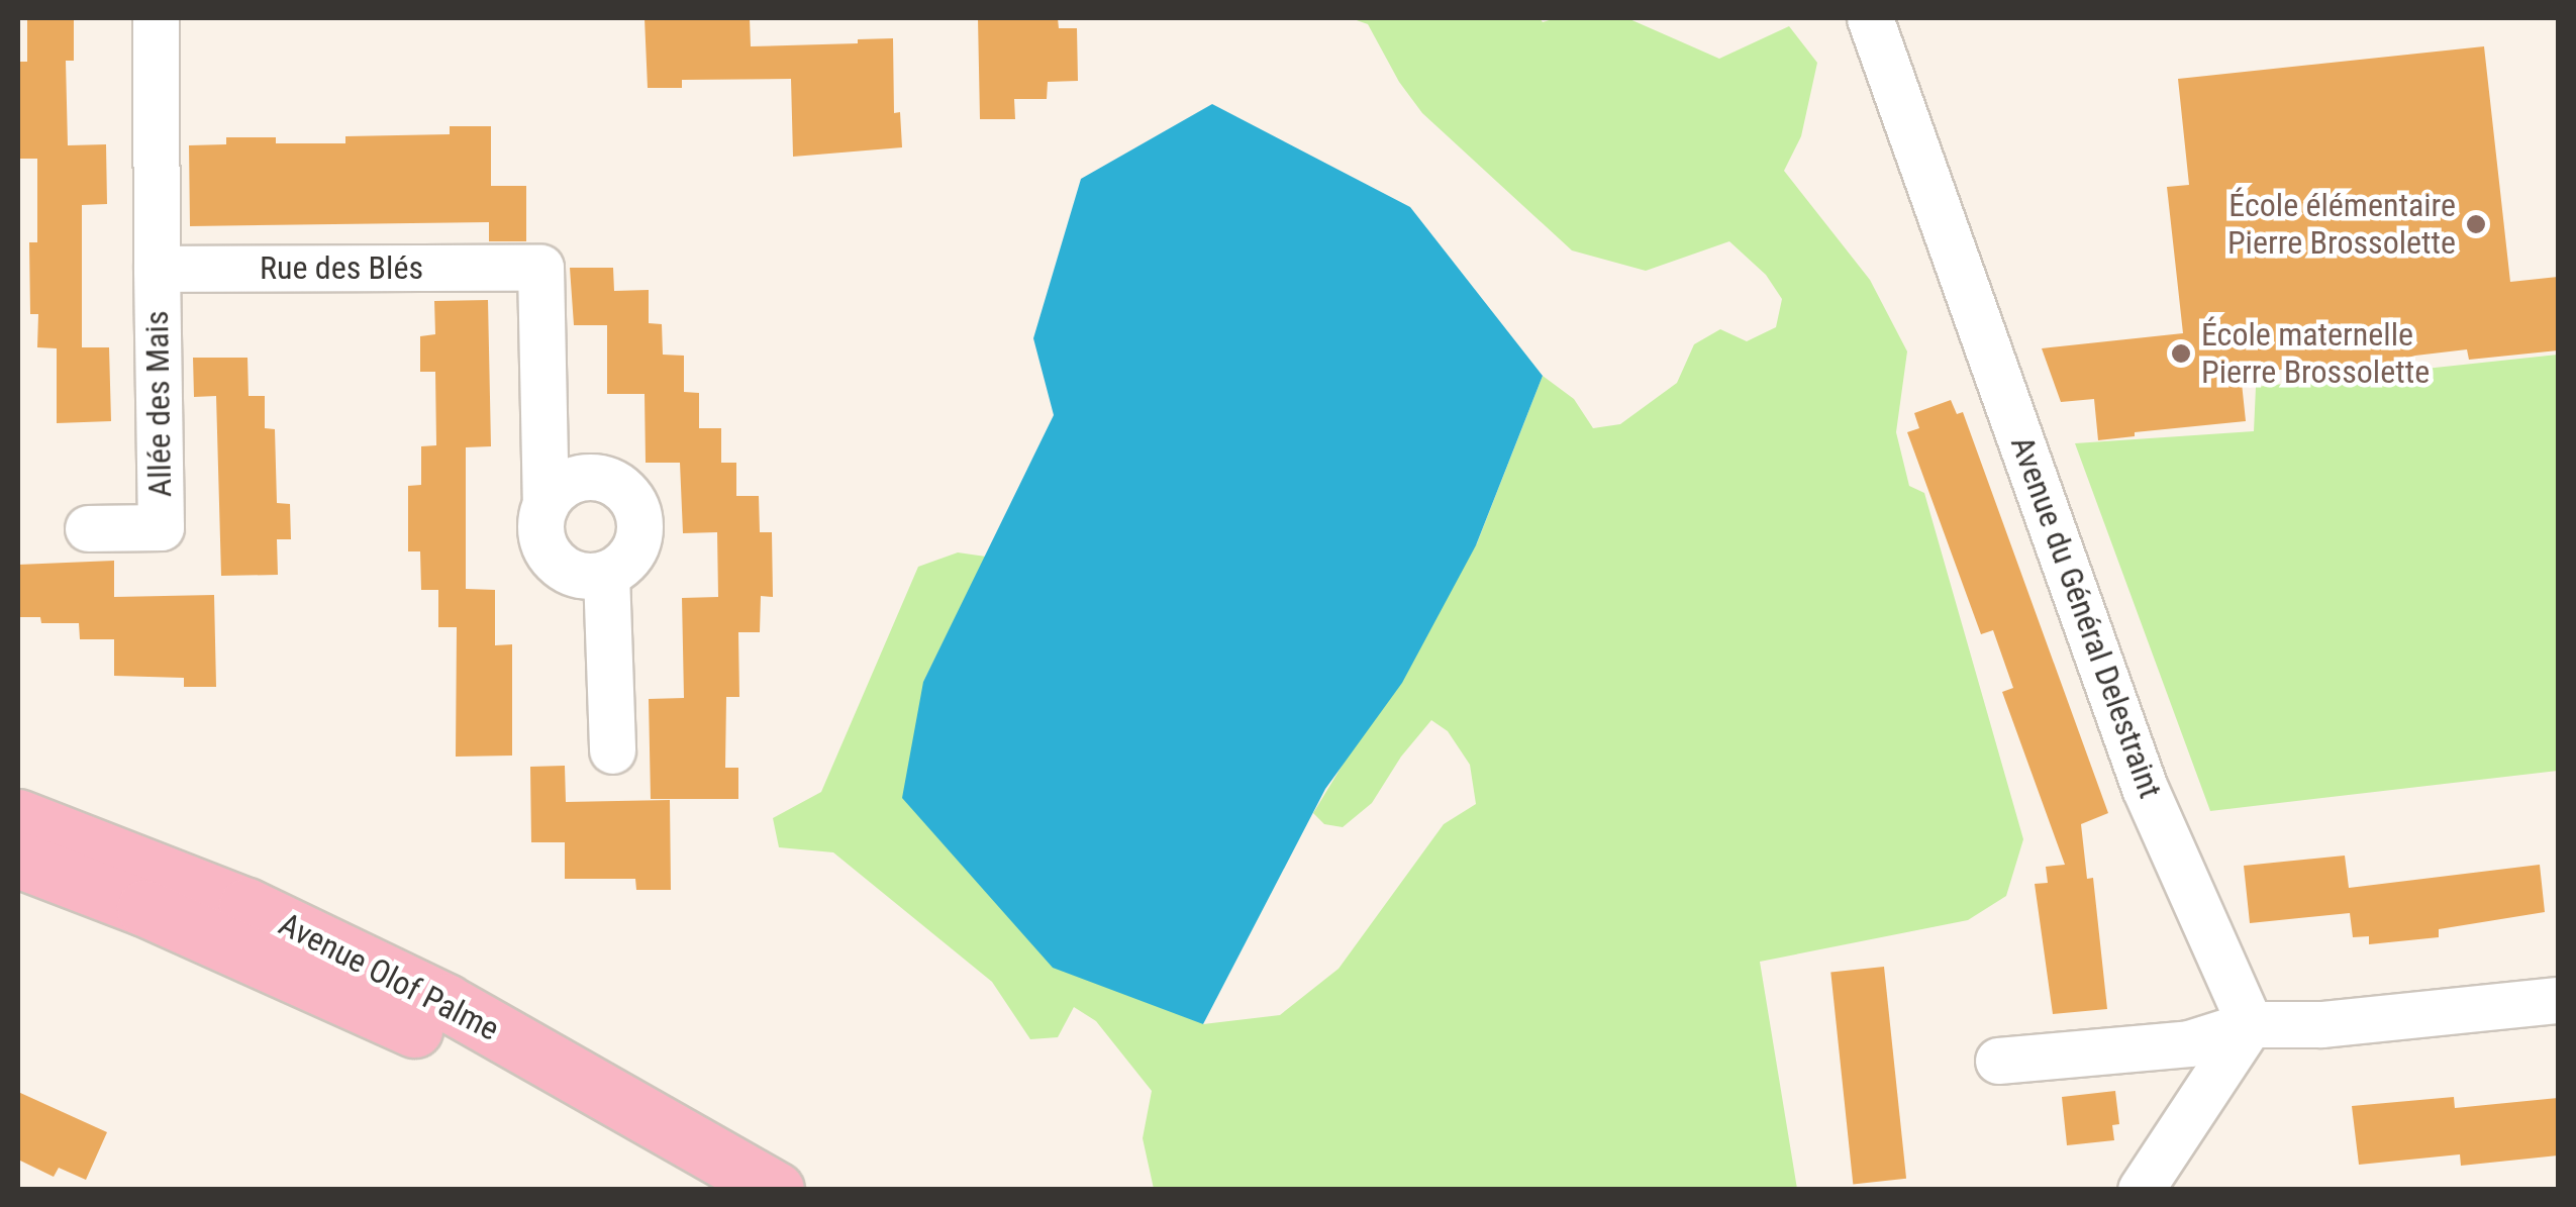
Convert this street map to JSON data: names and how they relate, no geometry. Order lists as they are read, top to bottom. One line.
{"streets":{"main road":["Avenue Olof Palme"],"street":["Rue des Blés","Allée des Mais","Avenue du Général Delestraint"]},"crossings":[["Rue des Blés","Allée des Mais"]],"places":["École élémentaire Pierre Brossolette","École maternelle Pierre Brossolette"]}
